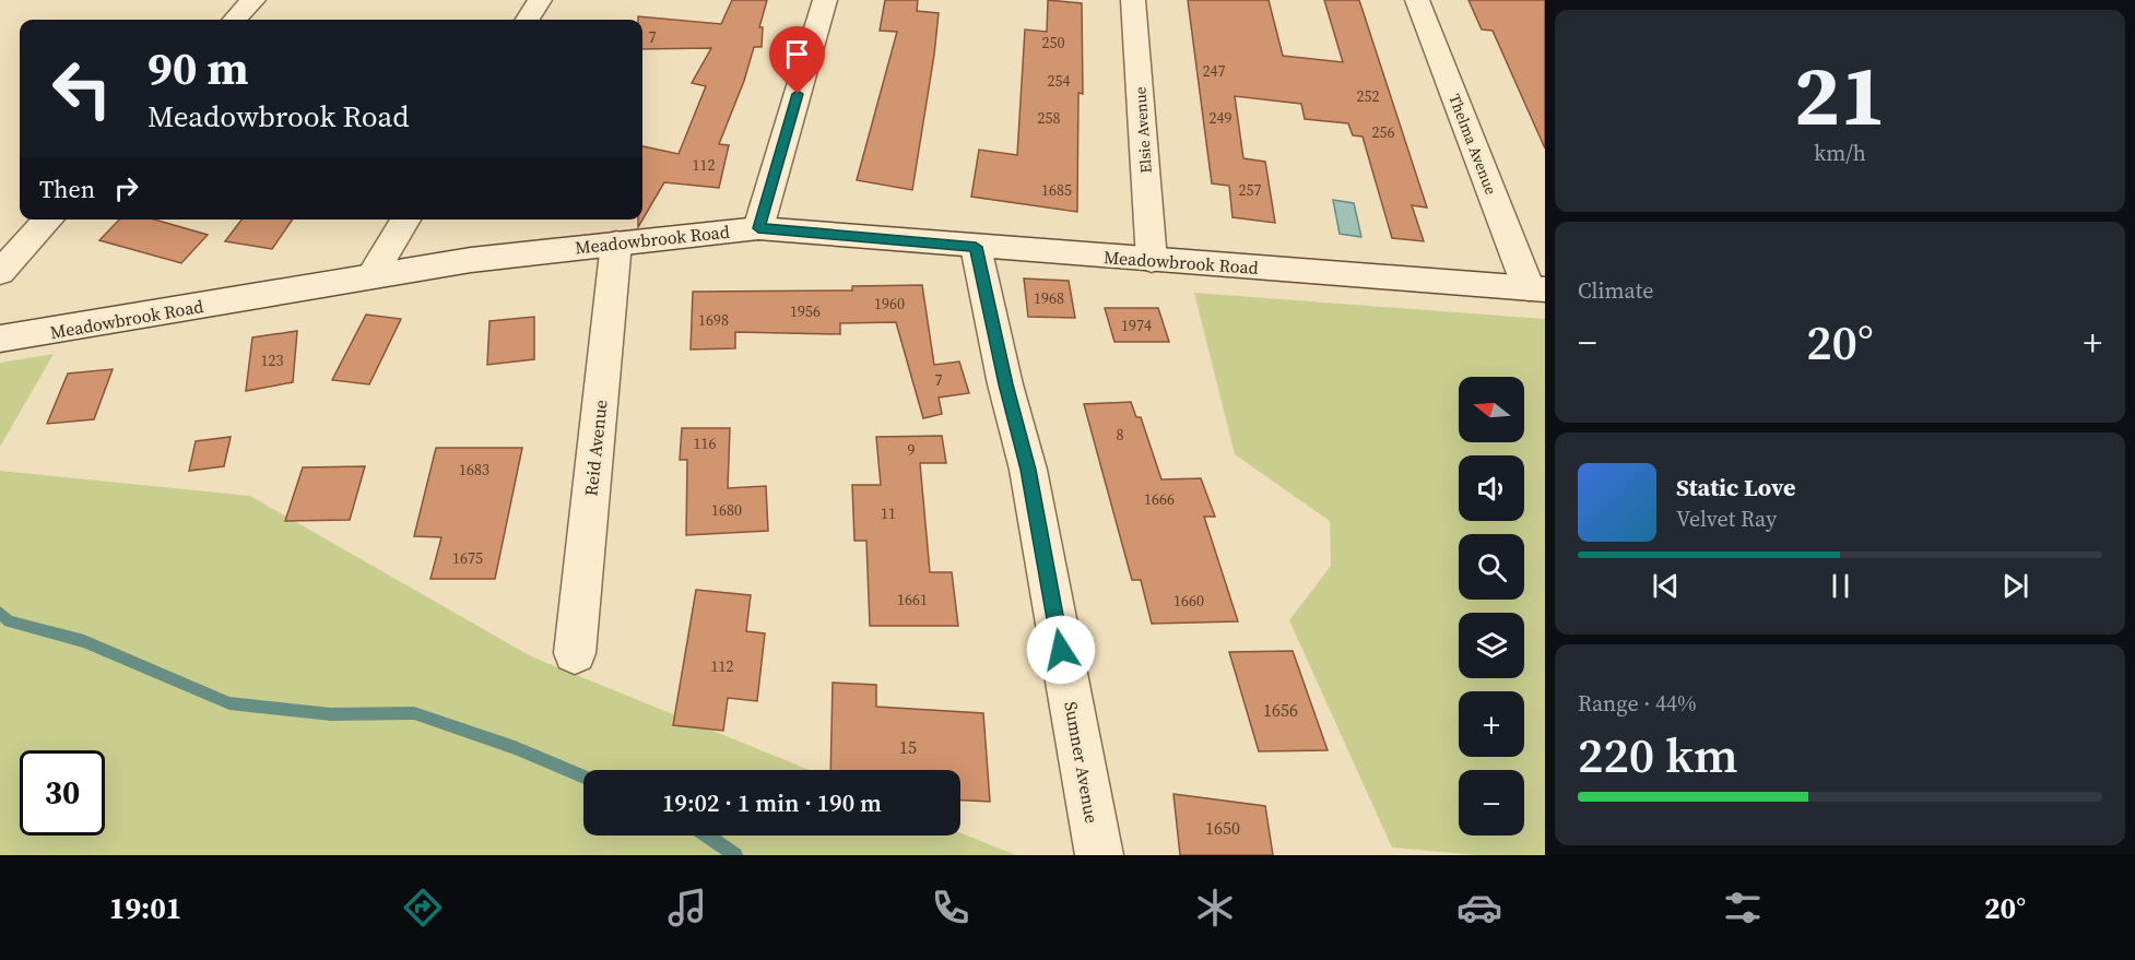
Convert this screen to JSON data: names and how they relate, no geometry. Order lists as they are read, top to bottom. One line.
{"streets":{"street":["Elsie Avenue","Thelma Avenue","Meadowbrook Road","Reid Avenue","Sumner Avenue"]},"crossings":[["Elsie Avenue","Meadowbrook Road"],["Thelma Avenue","Meadowbrook Road"],["Meadowbrook Road","Reid Avenue"],["Meadowbrook Road","Sumner Avenue"]],"house_numbers":["7","250","247","254","252","258","249","256","112","1685","257","1968","1960","1956","1698","1974","123","7","8","116","9","1683","1666","1680","11","1675","1661","1660","112","1656","15","1650"],"north":"left","page":{"tile":[["21","km/h"],"Climate",["Range · 44%","220 km"]],"turn":["90 m","Meadowbrook Road"],"then":"Then","heat":["−","20°","+"],"map_buttons":["+","−"],"song":["Static Love","Velvet Ray"],"limit":"30","trip":"19:02 · 1 min · 190 m","tabs":["19:01","20°"]}}
